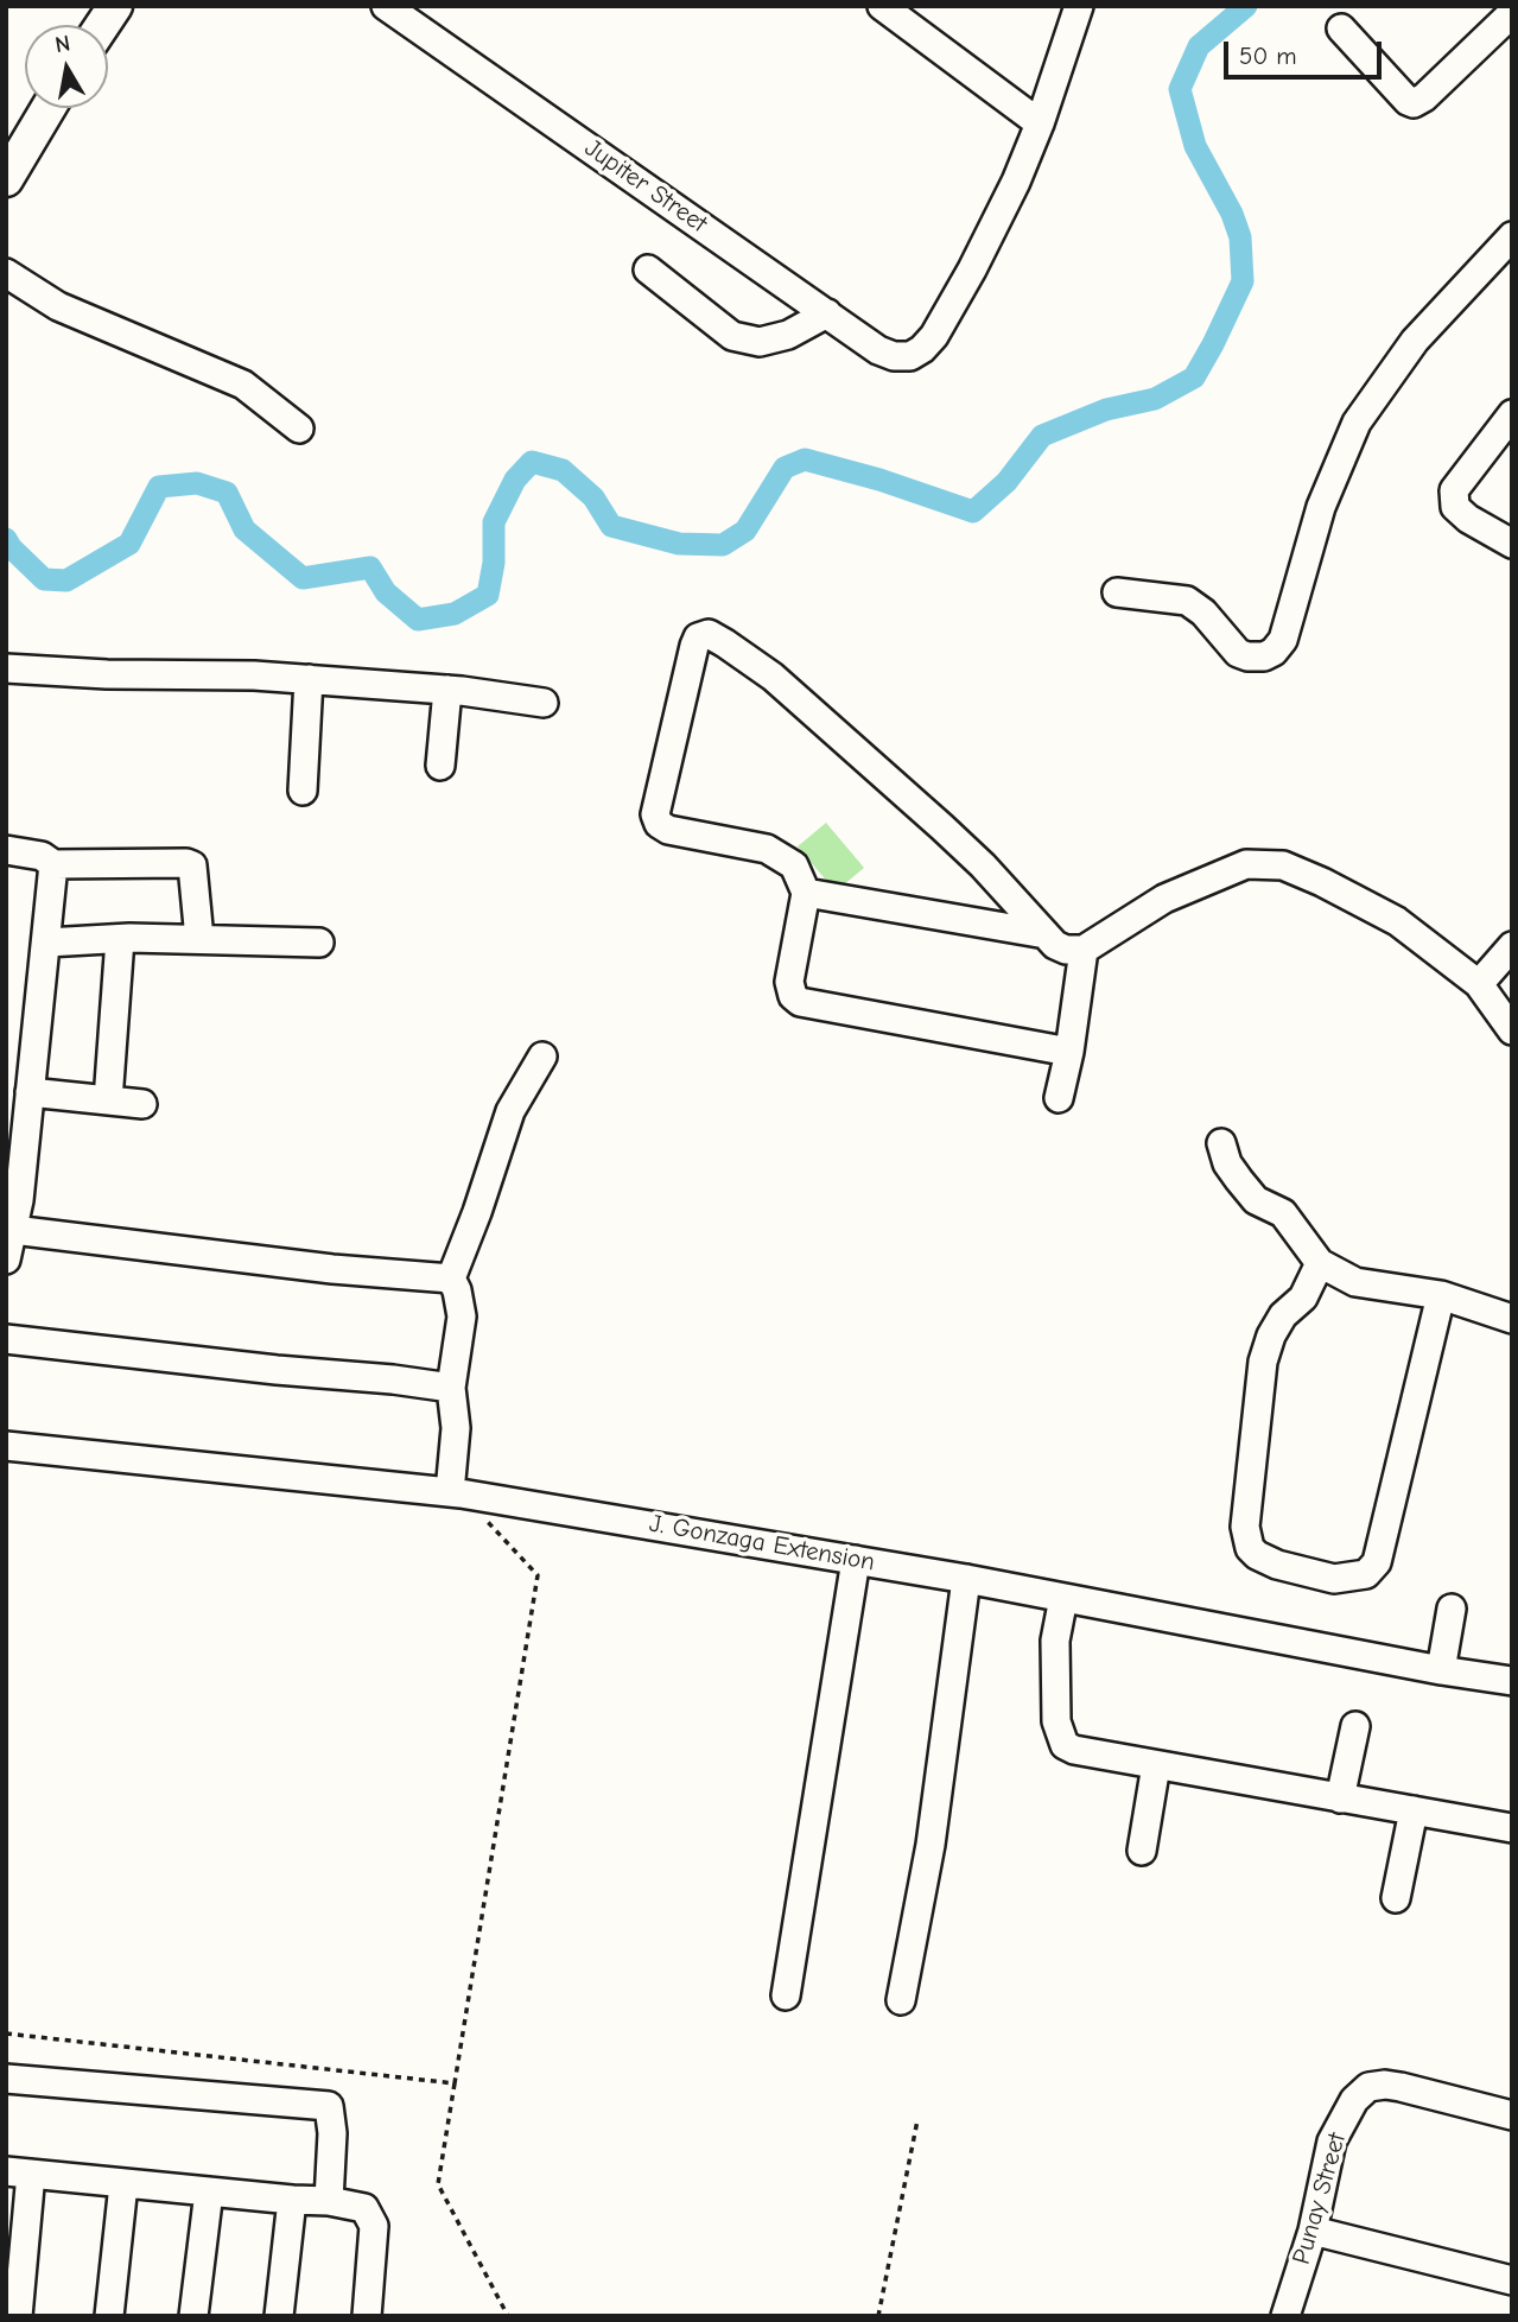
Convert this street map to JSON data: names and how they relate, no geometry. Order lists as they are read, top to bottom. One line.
{"streets":{"street":["Jupiter Street","J. Gonzaga Extension","Punay Street"]},"scale_bar":"50 m","north":"top"}
